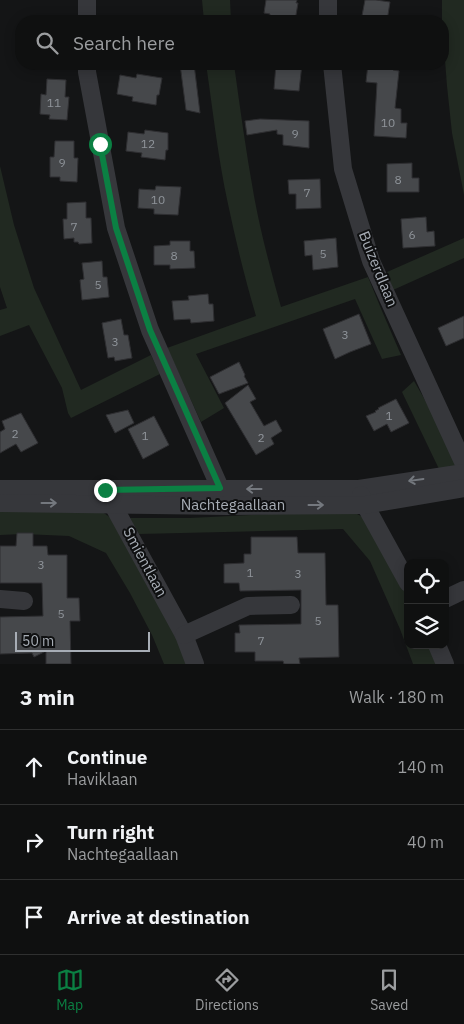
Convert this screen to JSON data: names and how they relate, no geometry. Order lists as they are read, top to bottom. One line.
{"streets":{"street":["Buizerdlaan","Nachtegaallaan","Smientlaan"]},"crossings":[["Nachtegaallaan","Smientlaan"]],"house_numbers":["11","10","9","12","9","8","7","10","7","6","5","8","5","3","3","1","2","1","2","3","1","3","5","5","7"],"scale_bar":"50 m","page":{"search":"Search here","scale":"50 m","heading":["3 min","Walk · 180 m"],"list":[["Continue","Haviklaan","140 m"],["Turn right","Nachtegaallaan","40 m"],"Arrive at destination"],"nav":["Map","Directions","Saved"]}}
